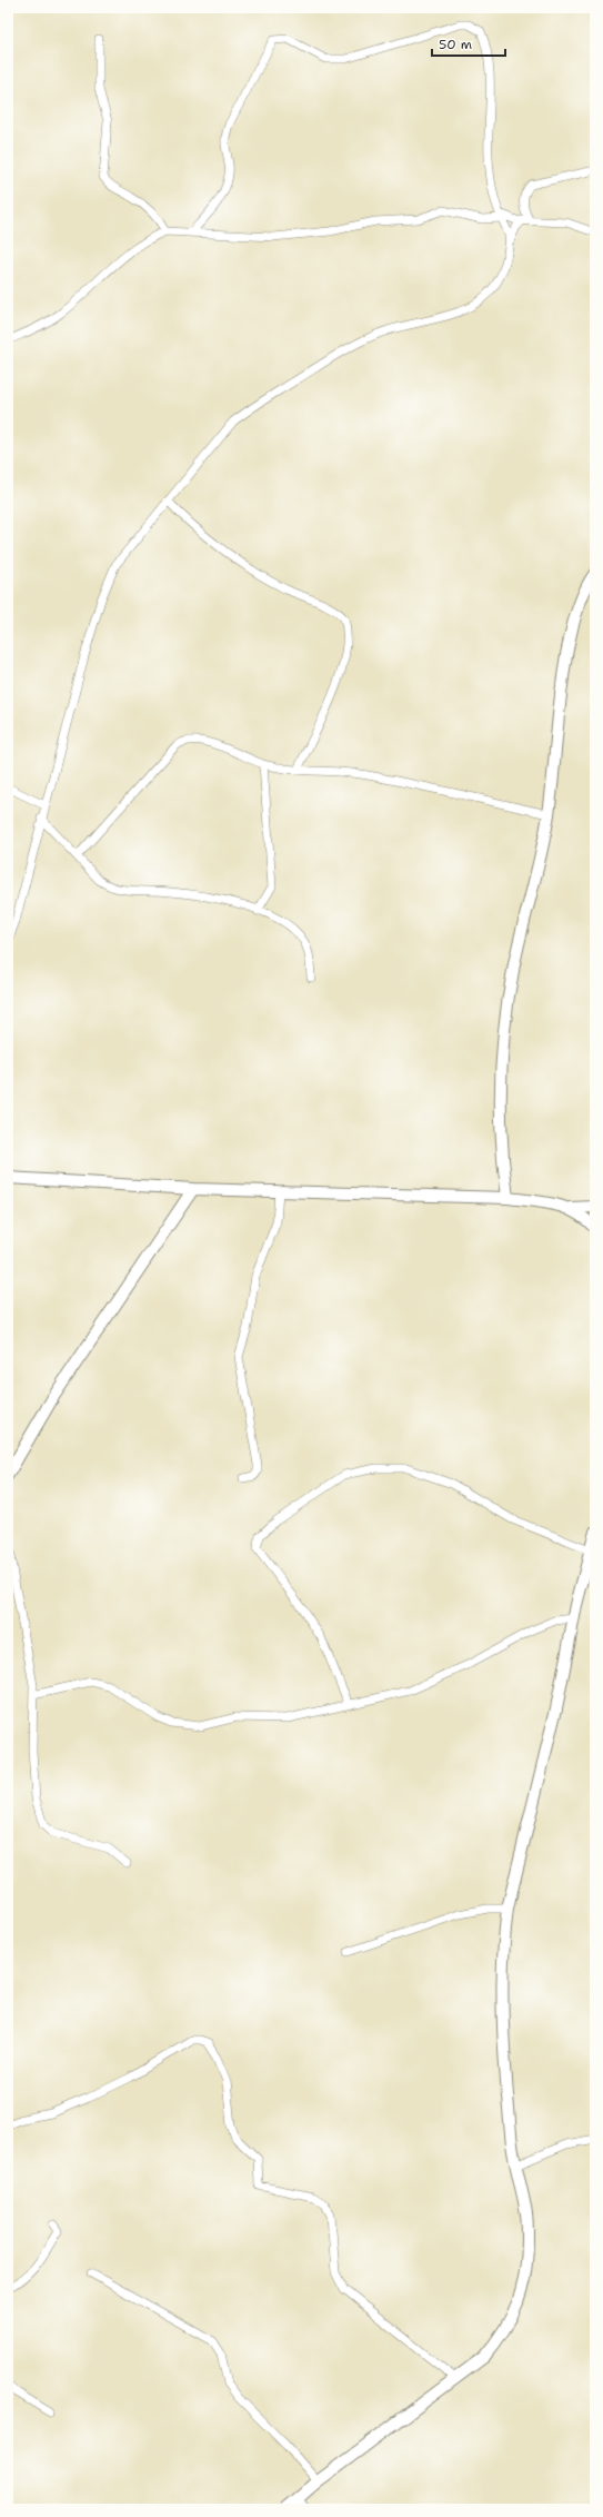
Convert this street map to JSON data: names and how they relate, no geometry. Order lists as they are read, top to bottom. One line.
{"scale_bar":"50 m"}
